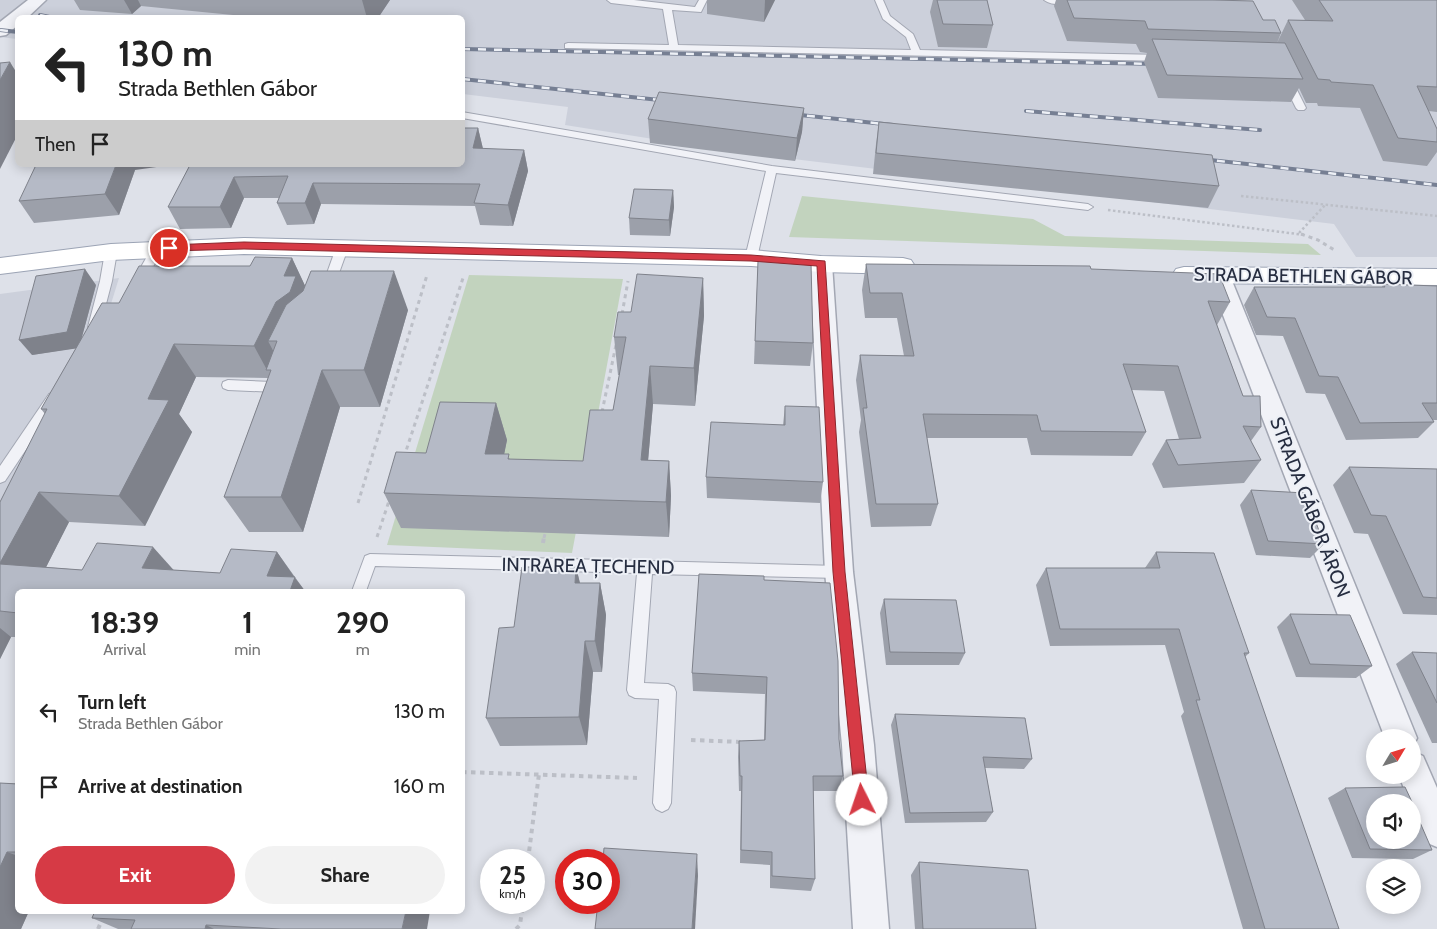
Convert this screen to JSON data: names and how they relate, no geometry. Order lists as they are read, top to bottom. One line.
{"streets":{"main road":["STRADA BETHLEN GÁBOR"],"street":["STRADA GÁBOR ÁRON"],"lane":["INTRAREA ȚECHEND"]},"crossings":[["STRADA BETHLEN GÁBOR","STRADA GÁBOR ÁRON"]],"north":"top right","page":{"turn":["130 m","Strada Bethlen Gábor"],"then":"Then","eta":["18:39","Arrival","1","min","290","m"],"list":[{"name":"Turn left","note":"Strada Bethlen Gábor","value":"130 m"},{"name":"Arrive at destination","value":"160 m"}],"buttons":["Exit","Share"],"speed":"25 km/h","limit":"30"}}
